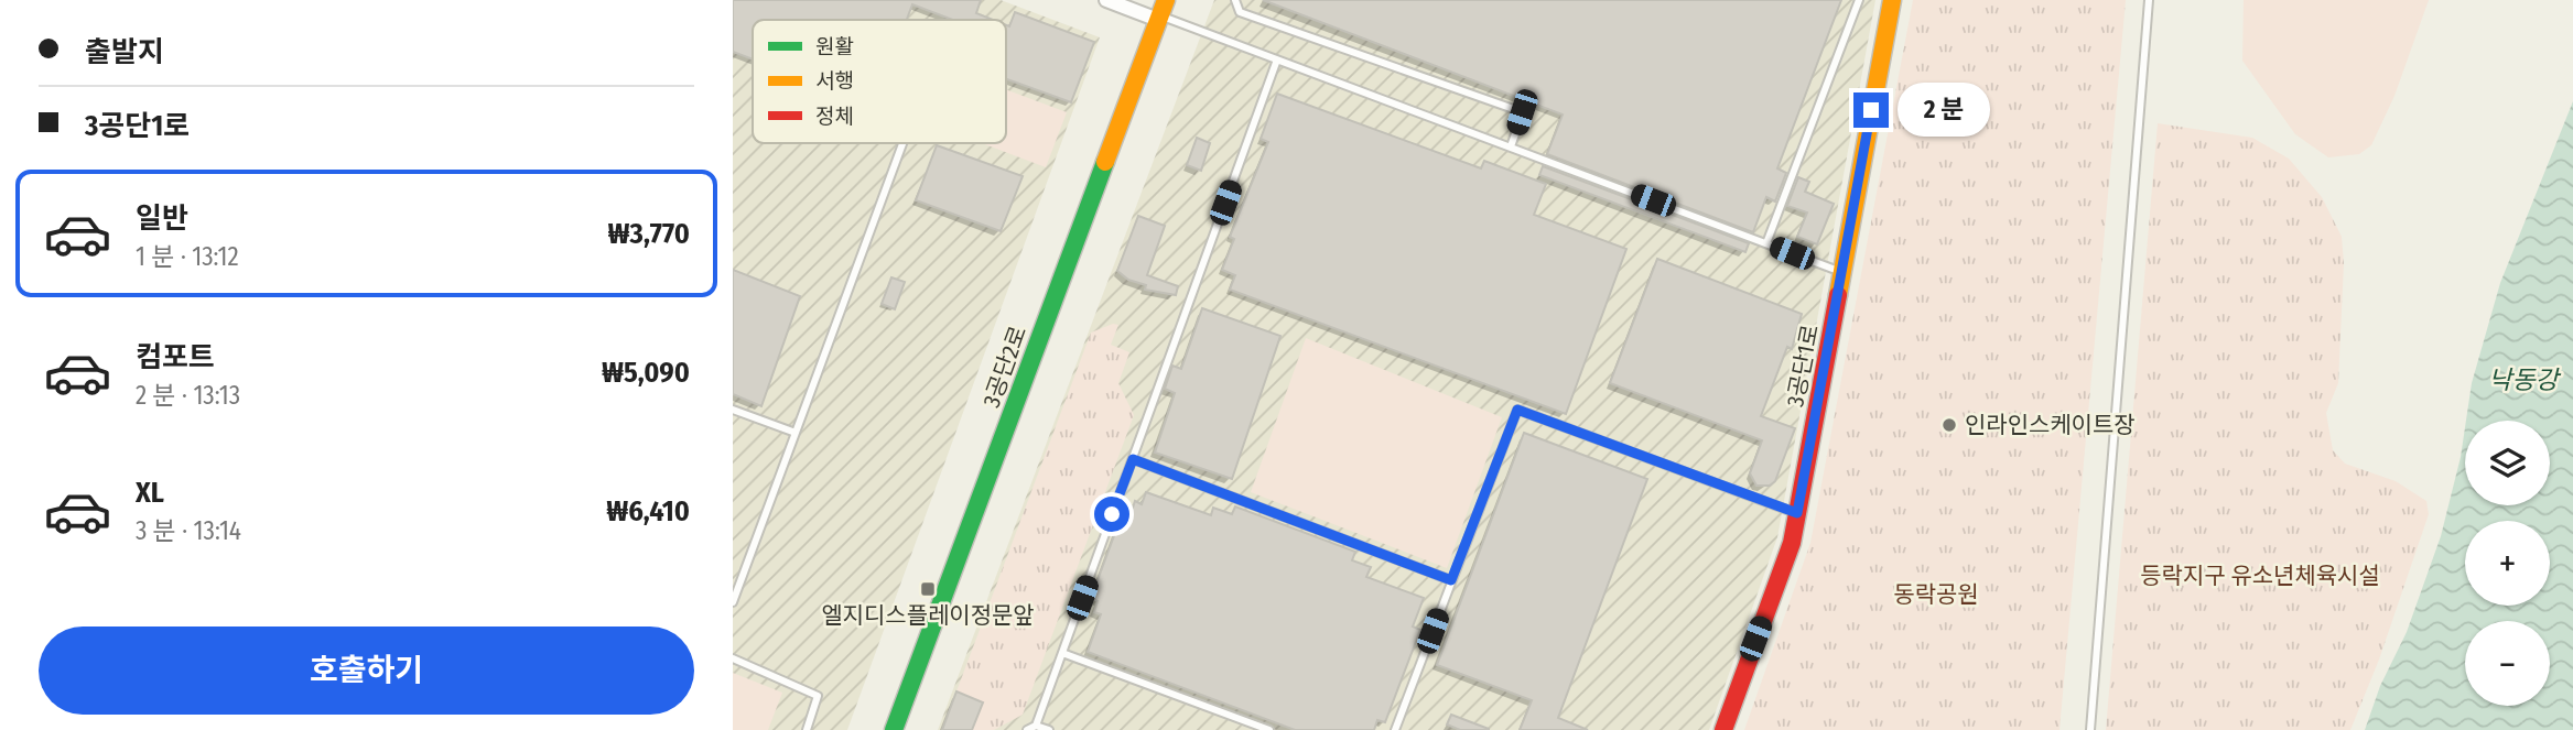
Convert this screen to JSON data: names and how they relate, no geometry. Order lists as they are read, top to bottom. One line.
{"streets":{"street":["3공단1로","3공단2로"]},"water":["낙동강"],"parks":["등락지구 유소년체육시설","동락공원"],"places":{"other":["인라인스케이트장"],"transit":["엘지디스플레이정문앞"]},"legend":["원활","서행","정체"],"page":{"banner":["출발지","3공단1로"],"bubble":"2 분","list":[{"name":"일반","note":"1 분 · 13:12","value":"₩3,770"},{"name":"컴포트","note":"2 분 · 13:13","value":"₩5,090"},{"name":"XL","note":"3 분 · 13:14","value":"₩6,410"}],"map_buttons":["+","−"],"buttons":"호출하기"}}
